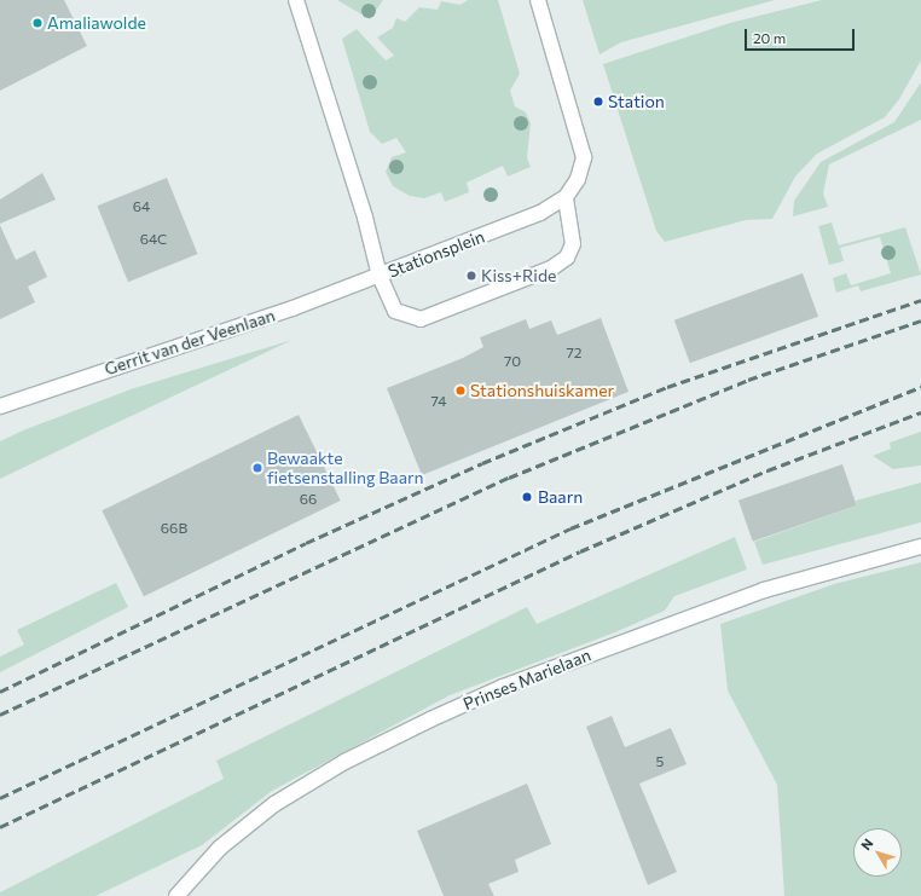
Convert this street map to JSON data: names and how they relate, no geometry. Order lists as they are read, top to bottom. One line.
{"streets":{"street":["Stationsplein","Gerrit van der Veenlaan","Prinses Marielaan"]},"crossings":[["Stationsplein","Gerrit van der Veenlaan"]],"places":["Amaliawolde","Station","Kiss+Ride","Stationshuiskamer","Bewaakte fietsenstalling Baarn","Baarn"],"house_numbers":["64","64C","72","70","74","66","66B","5"],"scale_bar":"20 m","north":"top left"}
